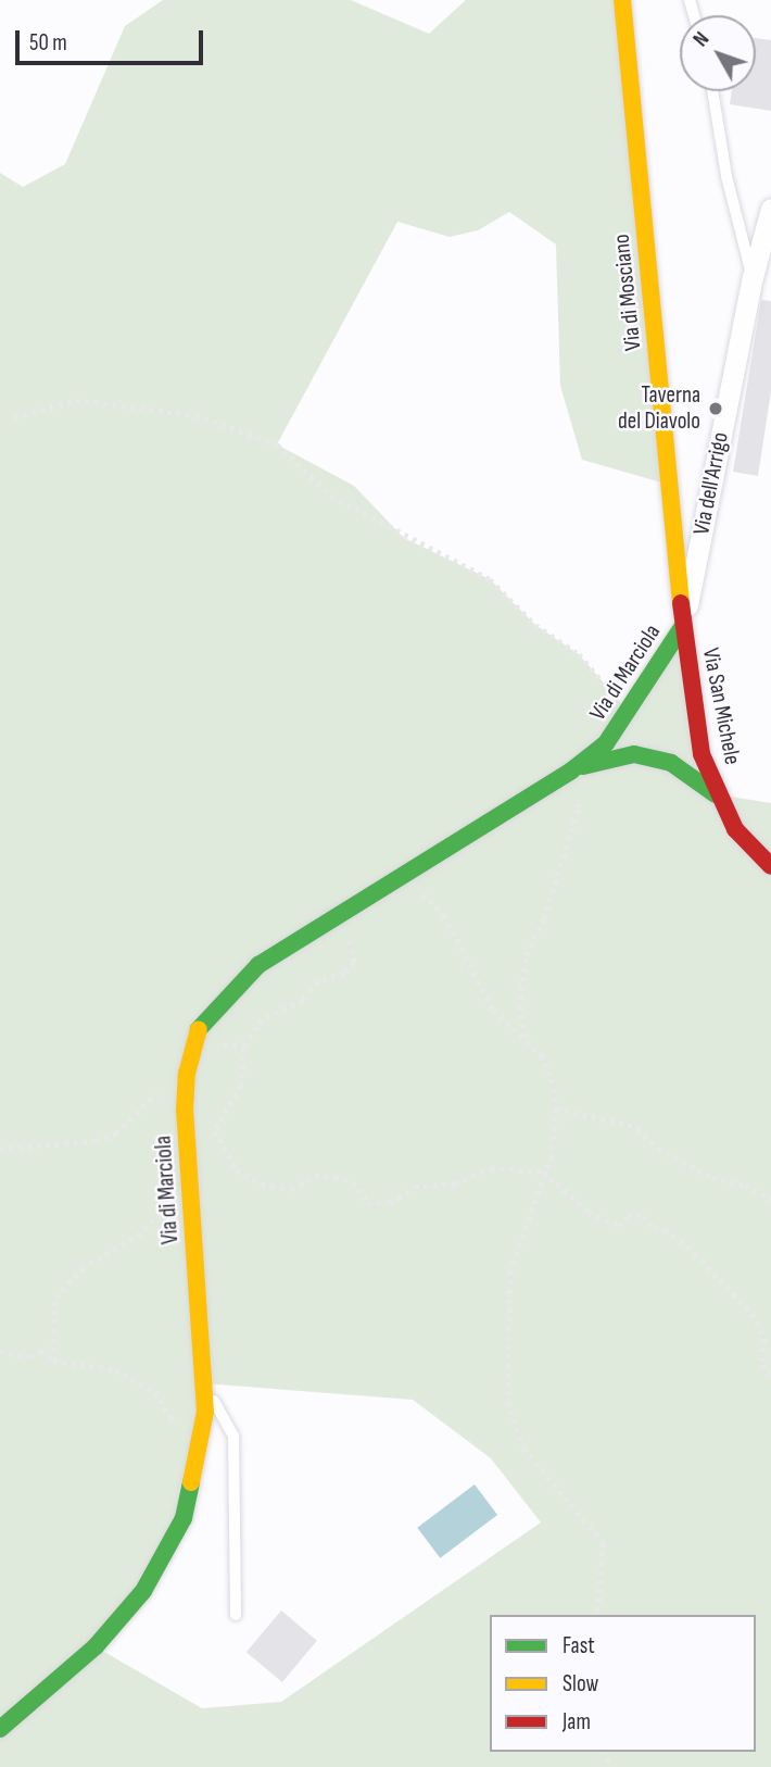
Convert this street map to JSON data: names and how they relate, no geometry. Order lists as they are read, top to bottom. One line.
{"streets":{"street":["Via di Mosciano","Via dell'Arrigo","Via di Marciola","Via San Michele"]},"crossings":[["Via di Mosciano","Via dell'Arrigo"],["Via di Mosciano","Via di Marciola"],["Via di Mosciano","Via San Michele"],["Via dell'Arrigo","Via di Marciola"],["Via dell'Arrigo","Via San Michele"],["Via di Marciola","Via San Michele"]],"places":["Taverna del Diavolo"],"legend":["Fast","Slow","Jam"],"scale_bar":"50 m","north":"top left"}
